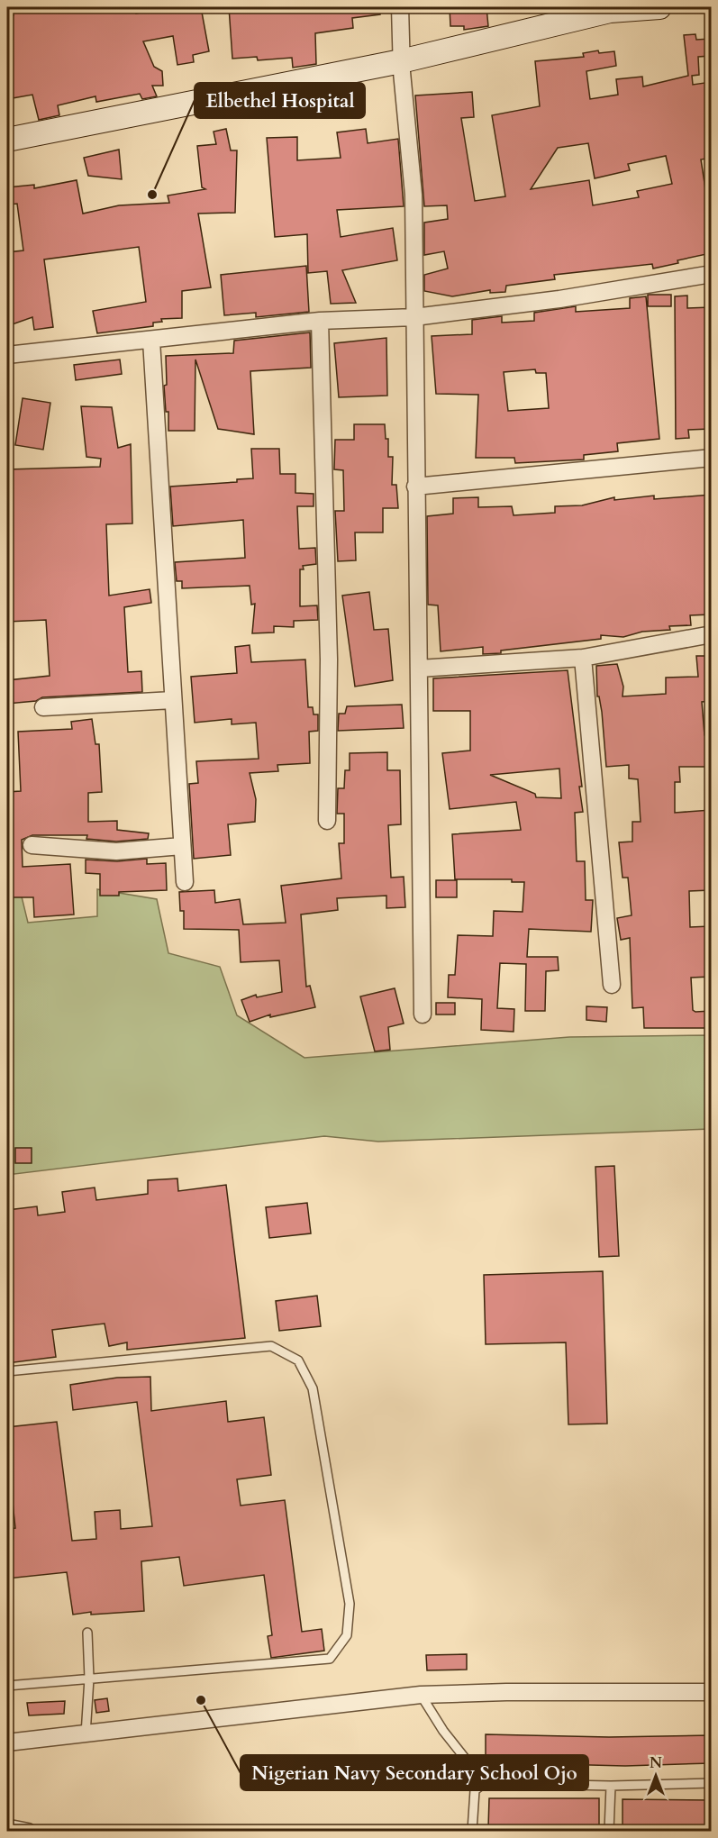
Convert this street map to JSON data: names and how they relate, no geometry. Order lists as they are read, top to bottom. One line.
{"places":["Elbethel Hospital","Nigerian Navy Secondary School Ojo"],"north":"top"}
